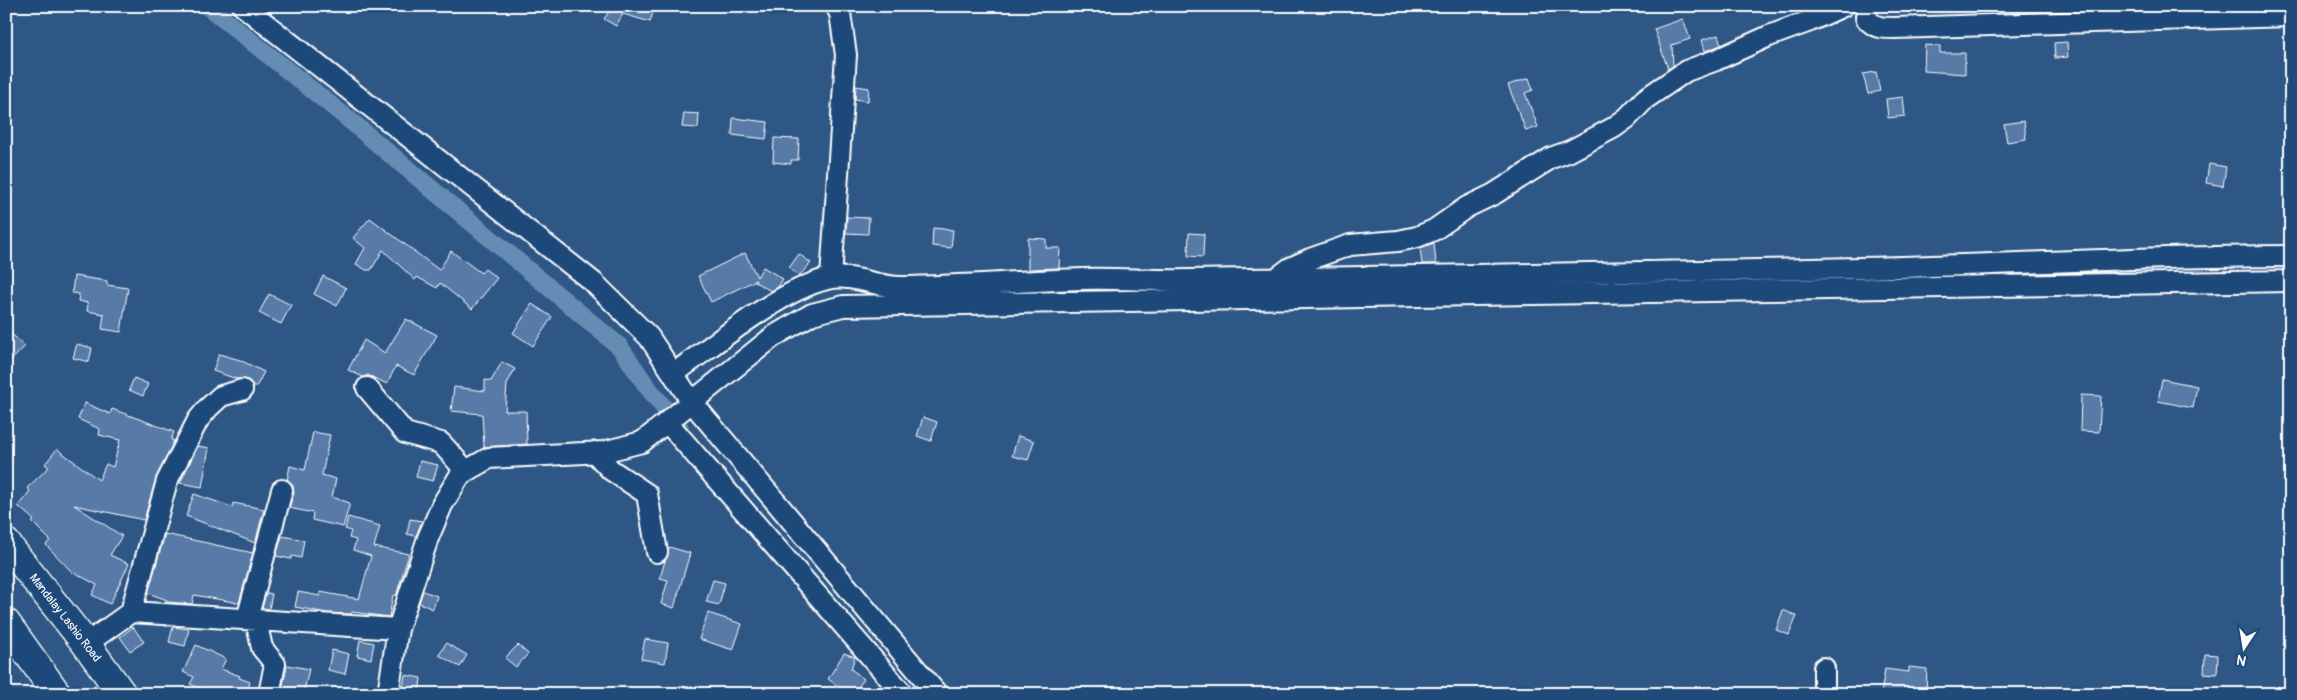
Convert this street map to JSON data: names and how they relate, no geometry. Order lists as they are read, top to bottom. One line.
{"streets":{"highway":["Mandalay Lashio Road"]},"north":"bottom"}
